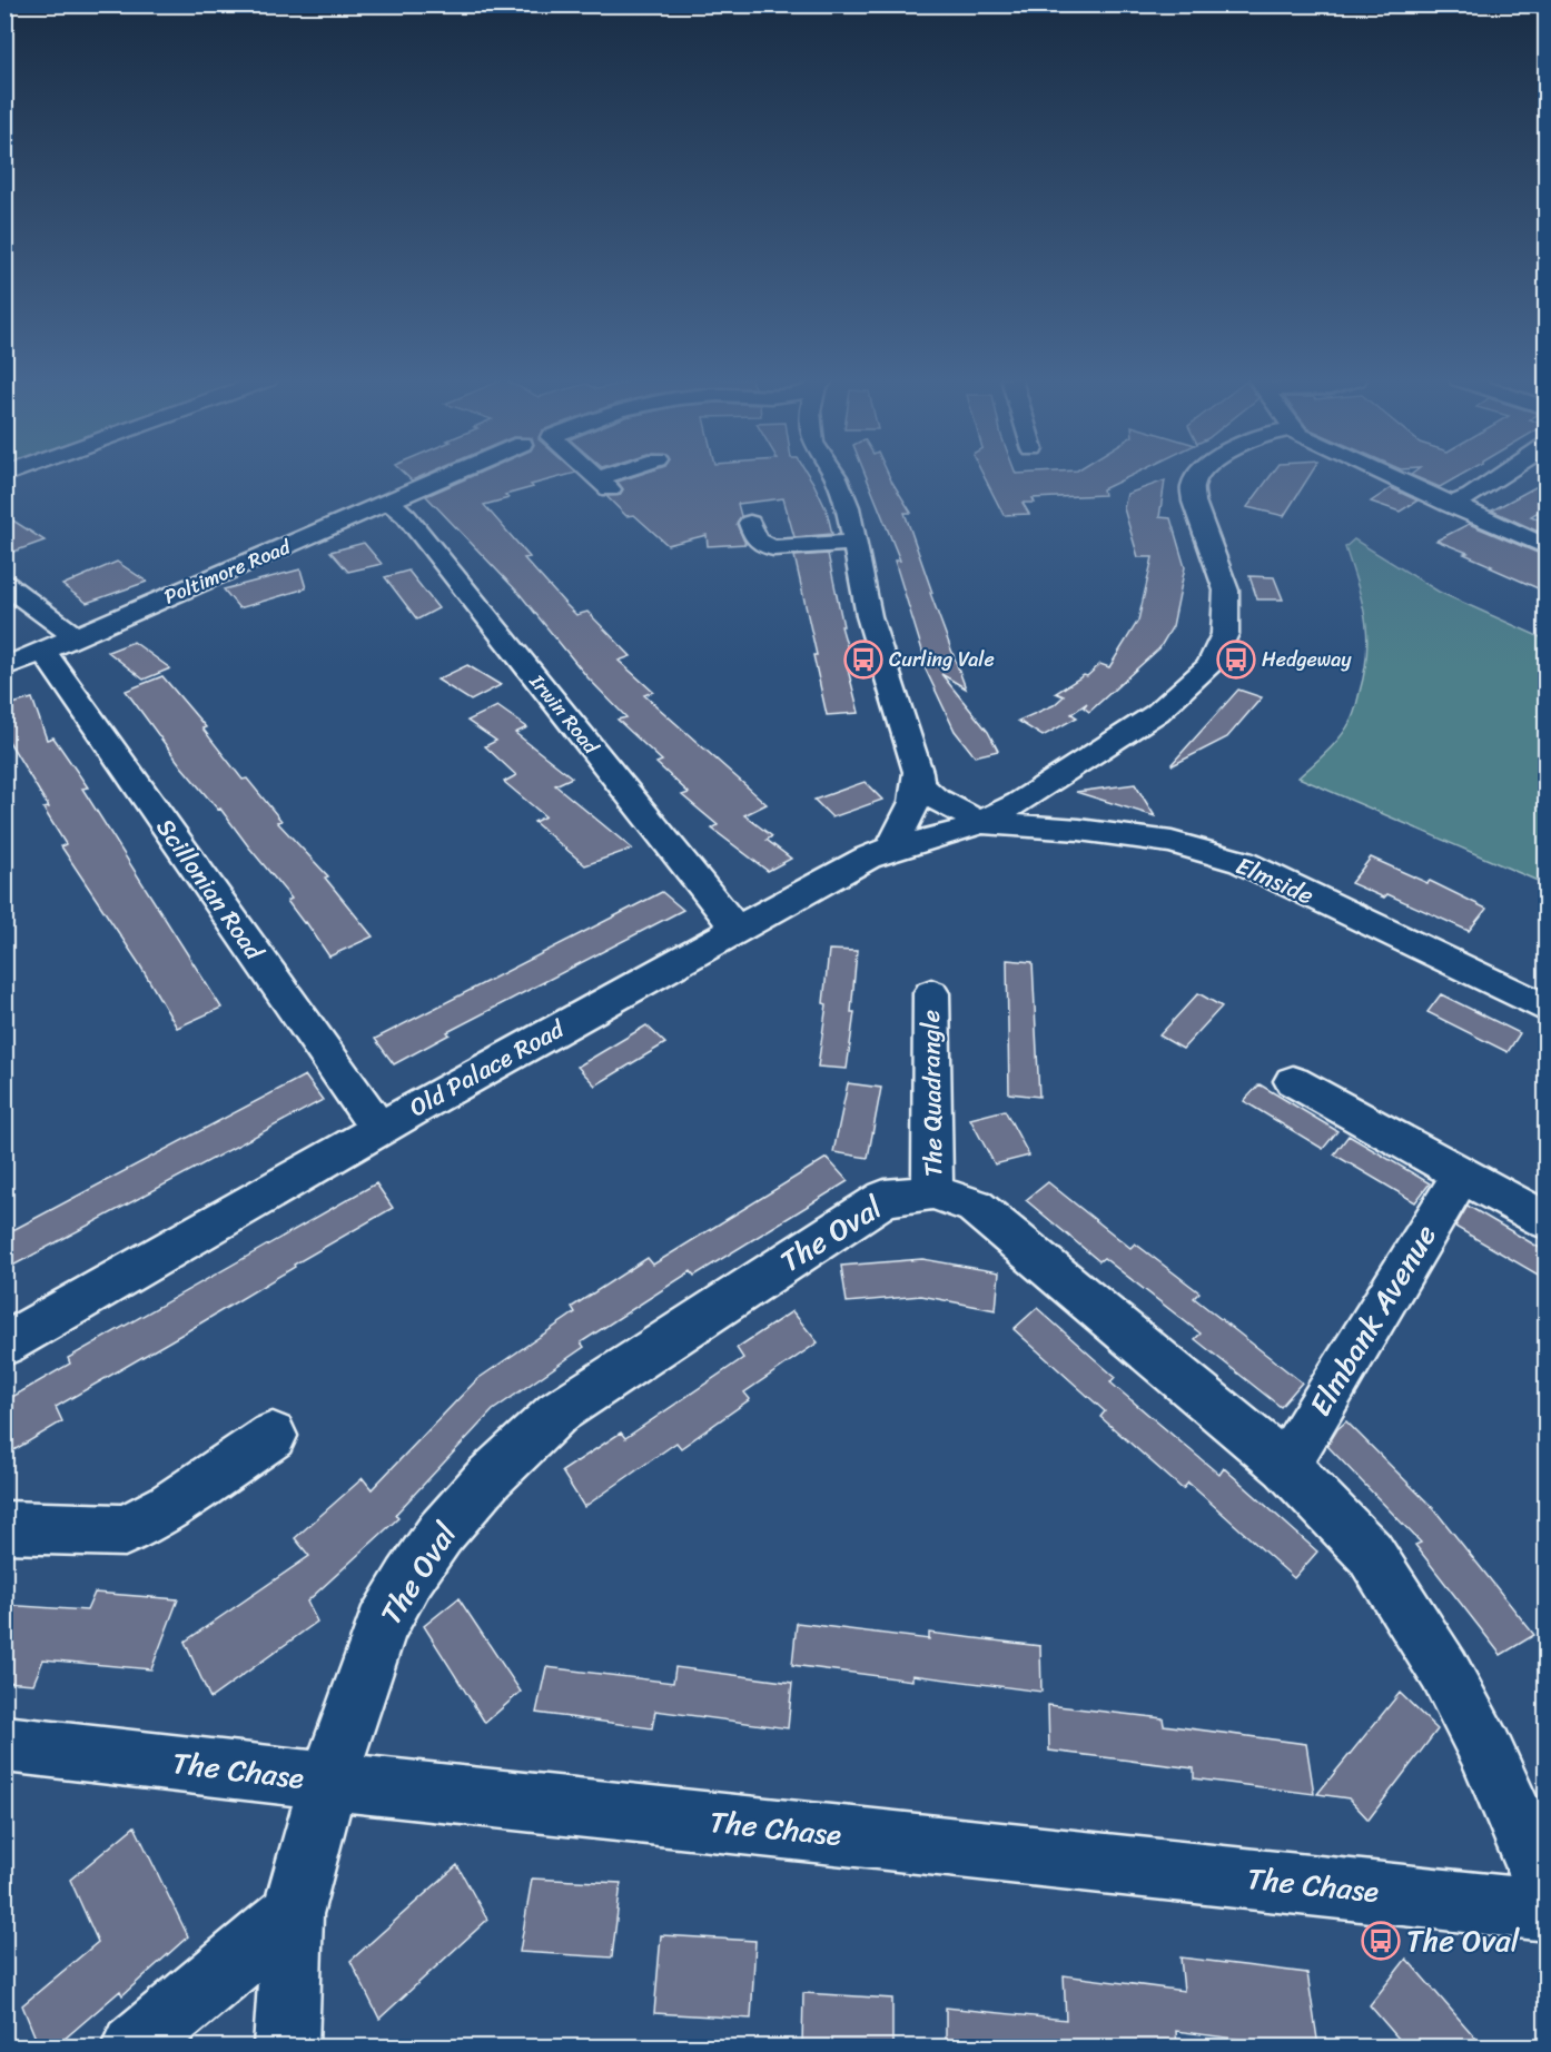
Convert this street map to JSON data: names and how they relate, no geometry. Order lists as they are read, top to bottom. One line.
{"streets":{"street":["Poltimore Road","Irwin Road","Elmside","Scillonian Road","Old Palace Road","The Quadrangle","The Oval","Elmbank Avenue","The Chase"]},"crossings":[["Poltimore Road","Irwin Road"],["Poltimore Road","Scillonian Road"],["Irwin Road","Old Palace Road"],["Elmside","Old Palace Road"],["Scillonian Road","Old Palace Road"],["The Quadrangle","The Oval"],["The Oval","Elmbank Avenue"],["The Oval","The Chase"]],"places":{"bus stop":["Curling Vale","Hedgeway","The Oval"]}}
